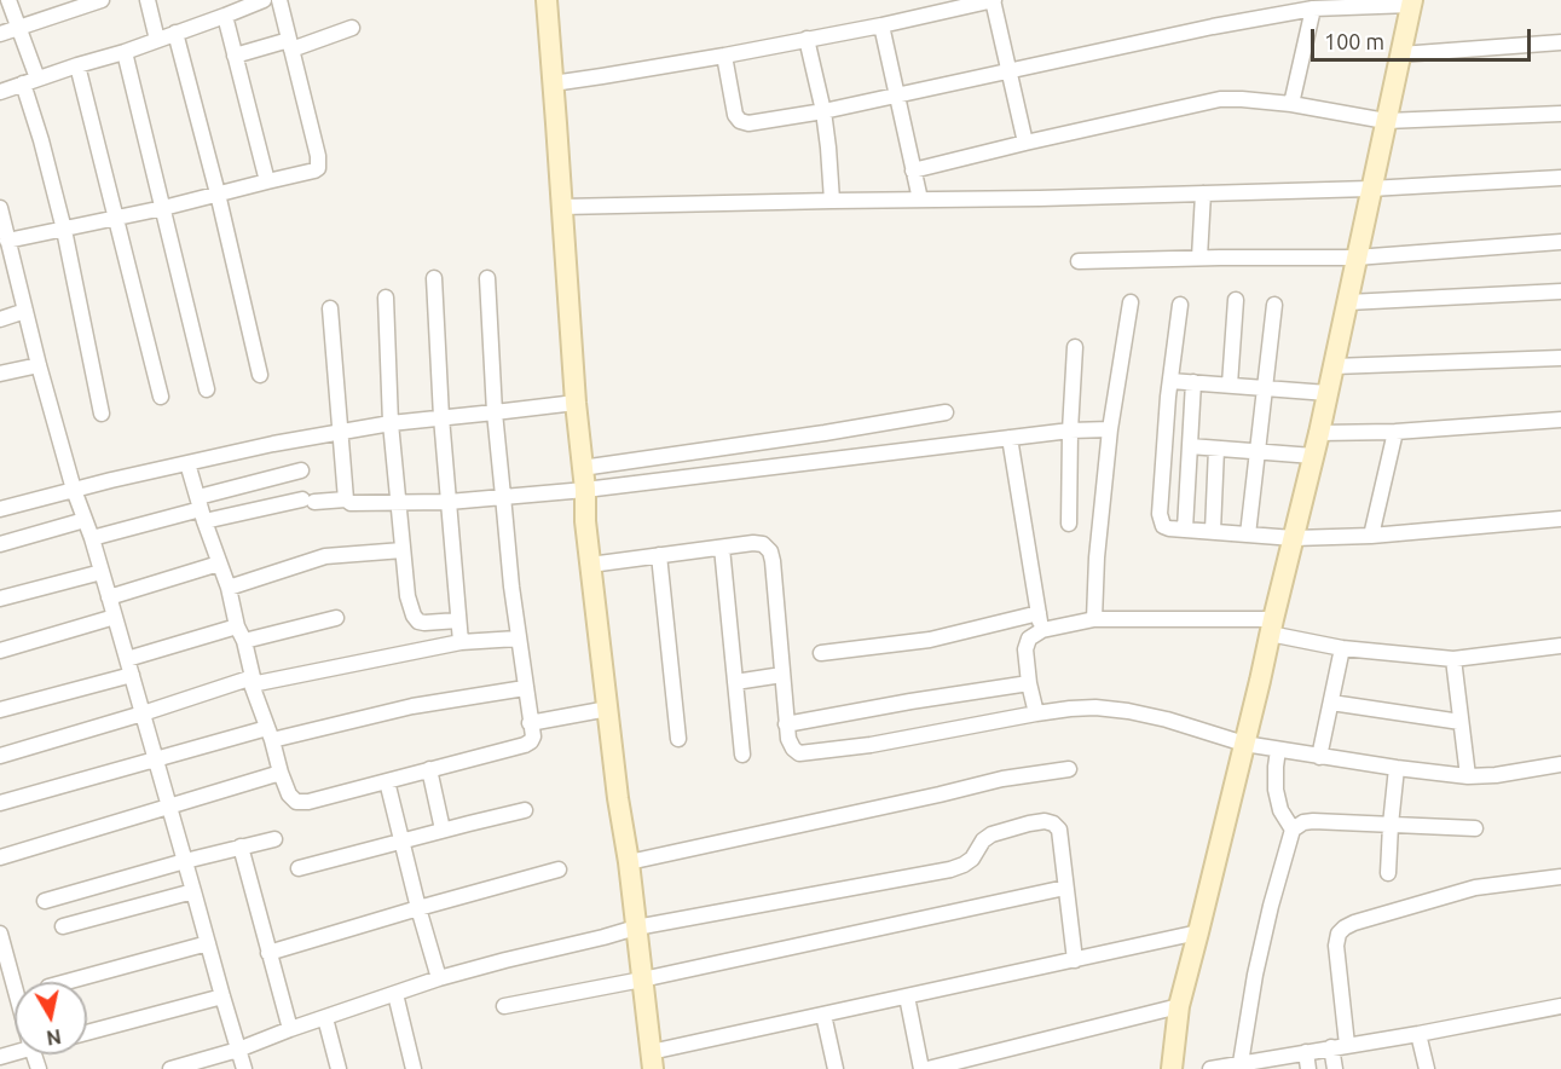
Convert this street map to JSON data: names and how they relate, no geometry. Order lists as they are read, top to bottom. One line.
{"scale_bar":"100 m","north":"bottom"}
